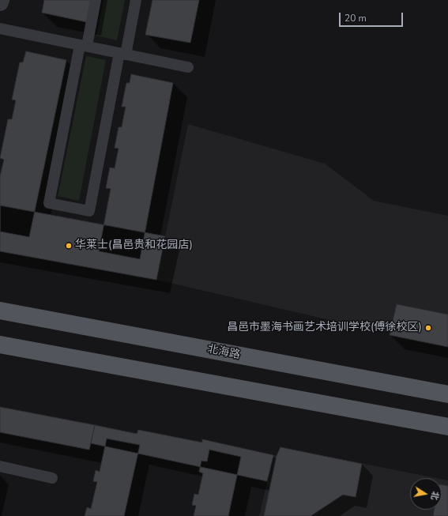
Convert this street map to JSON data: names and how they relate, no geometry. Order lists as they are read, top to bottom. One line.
{"streets":{"main road":["北海路"]},"places":["华莱士(昌邑贵和花园店)","昌邑市墨海书画艺术培训学校(傅徐校区)"],"scale_bar":"20 m","north":"right"}
